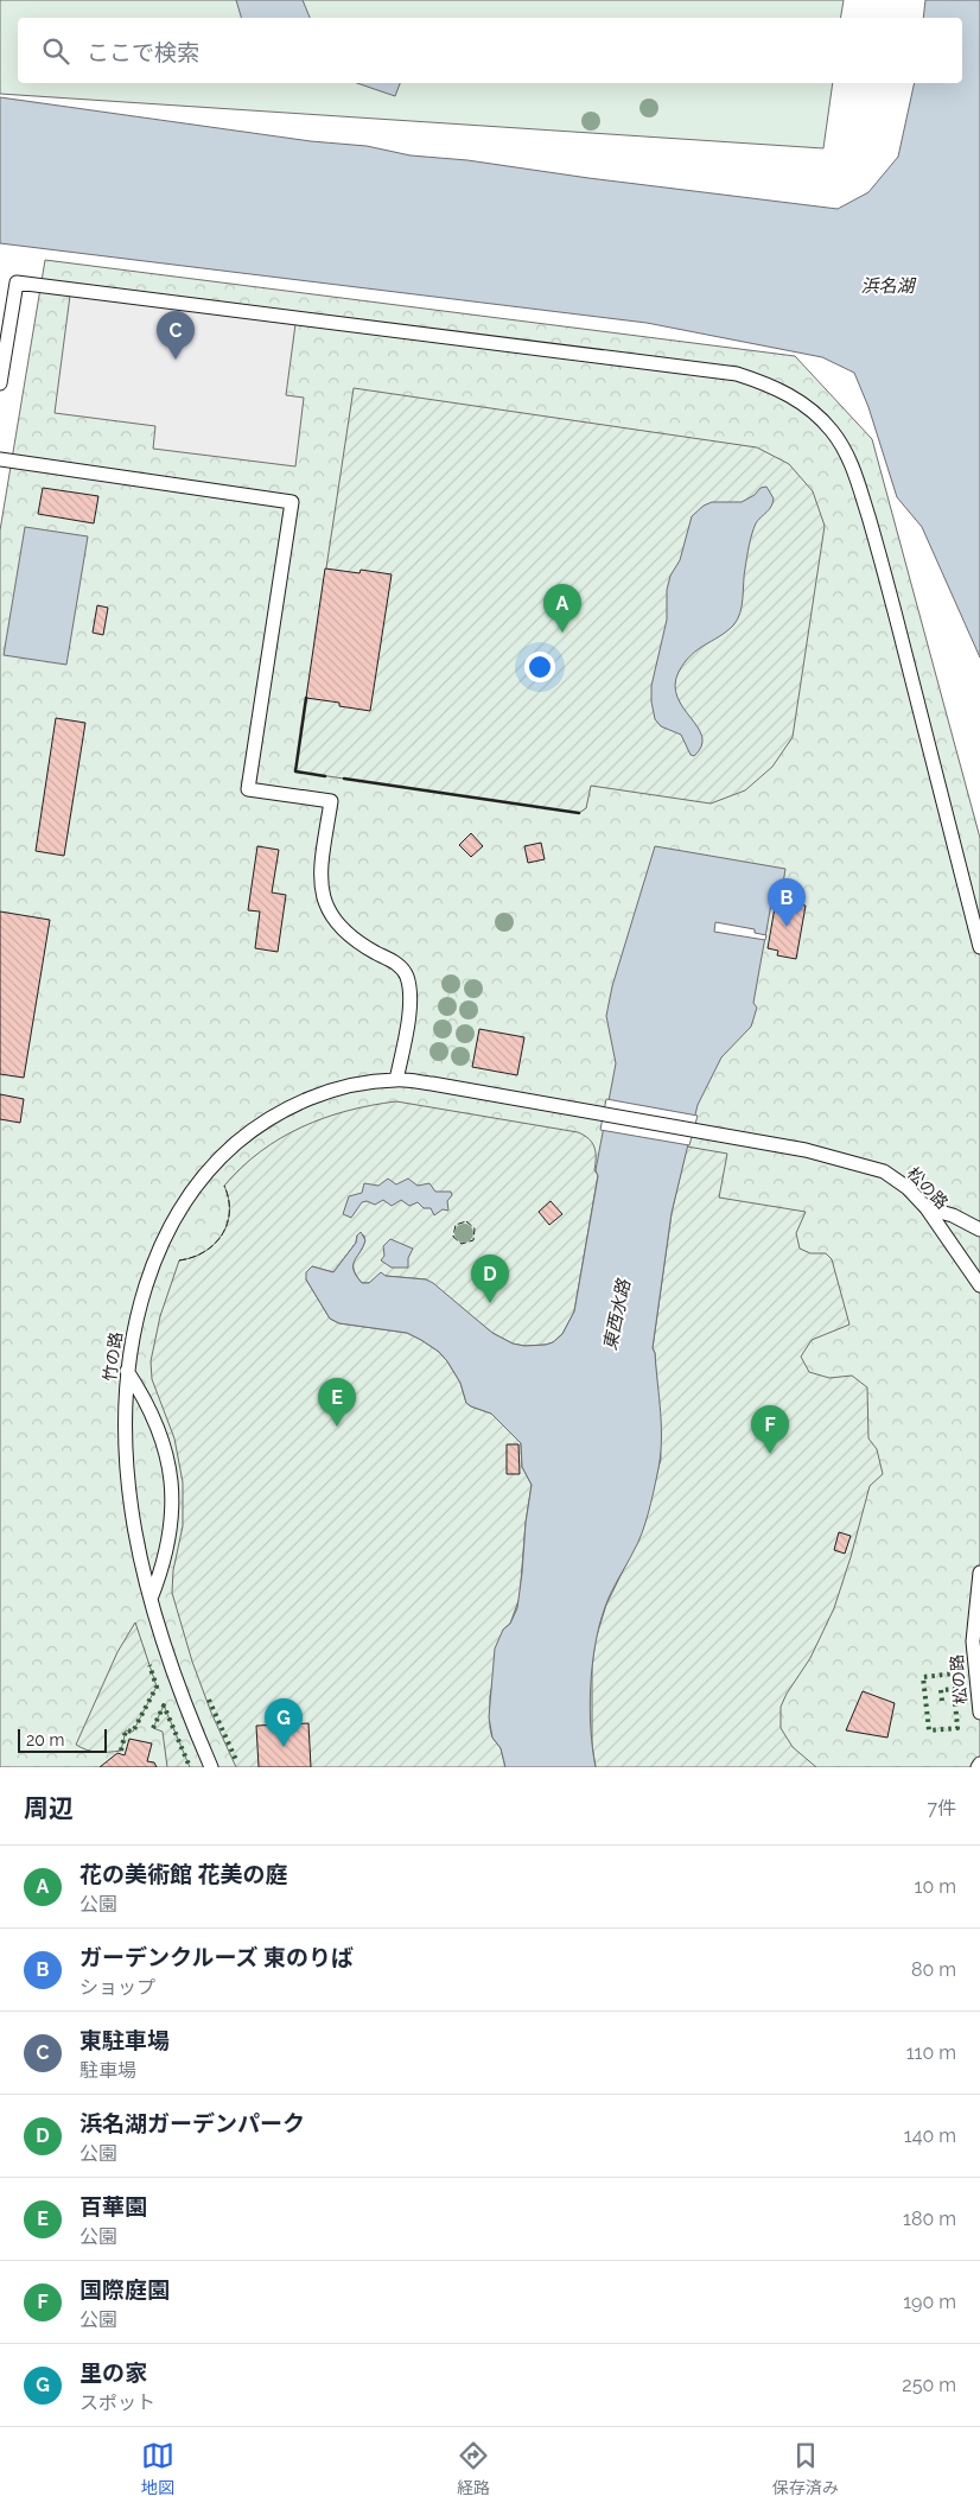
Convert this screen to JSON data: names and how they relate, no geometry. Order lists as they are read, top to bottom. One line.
{"streets":{"lane":["松の路","竹の路"]},"crossings":[["松の路","竹の路"]],"water":["浜名湖","東西水路"],"scale_bar":"20 m","page":{"search":"ここで検索","pins":["C","A","B","D","E","F","G"],"scale":"20 m","heading":["周辺","7件"],"list":[{"mark":"A","name":"花の美術館 花美の庭","note":"公園","value":"10 m"},{"mark":"B","name":"ガーデンクルーズ 東のりば","note":"ショップ","value":"80 m"},{"mark":"C","name":"東駐車場","note":"駐車場","value":"110 m"},{"mark":"D","name":"浜名湖ガーデンパーク","note":"公園","value":"140 m"},{"mark":"E","name":"百華園","note":"公園","value":"180 m"},{"mark":"F","name":"国際庭園","note":"公園","value":"190 m"},{"mark":"G","name":"里の家","note":"スポット","value":"250 m"}],"nav":["地図","経路","保存済み"]}}
